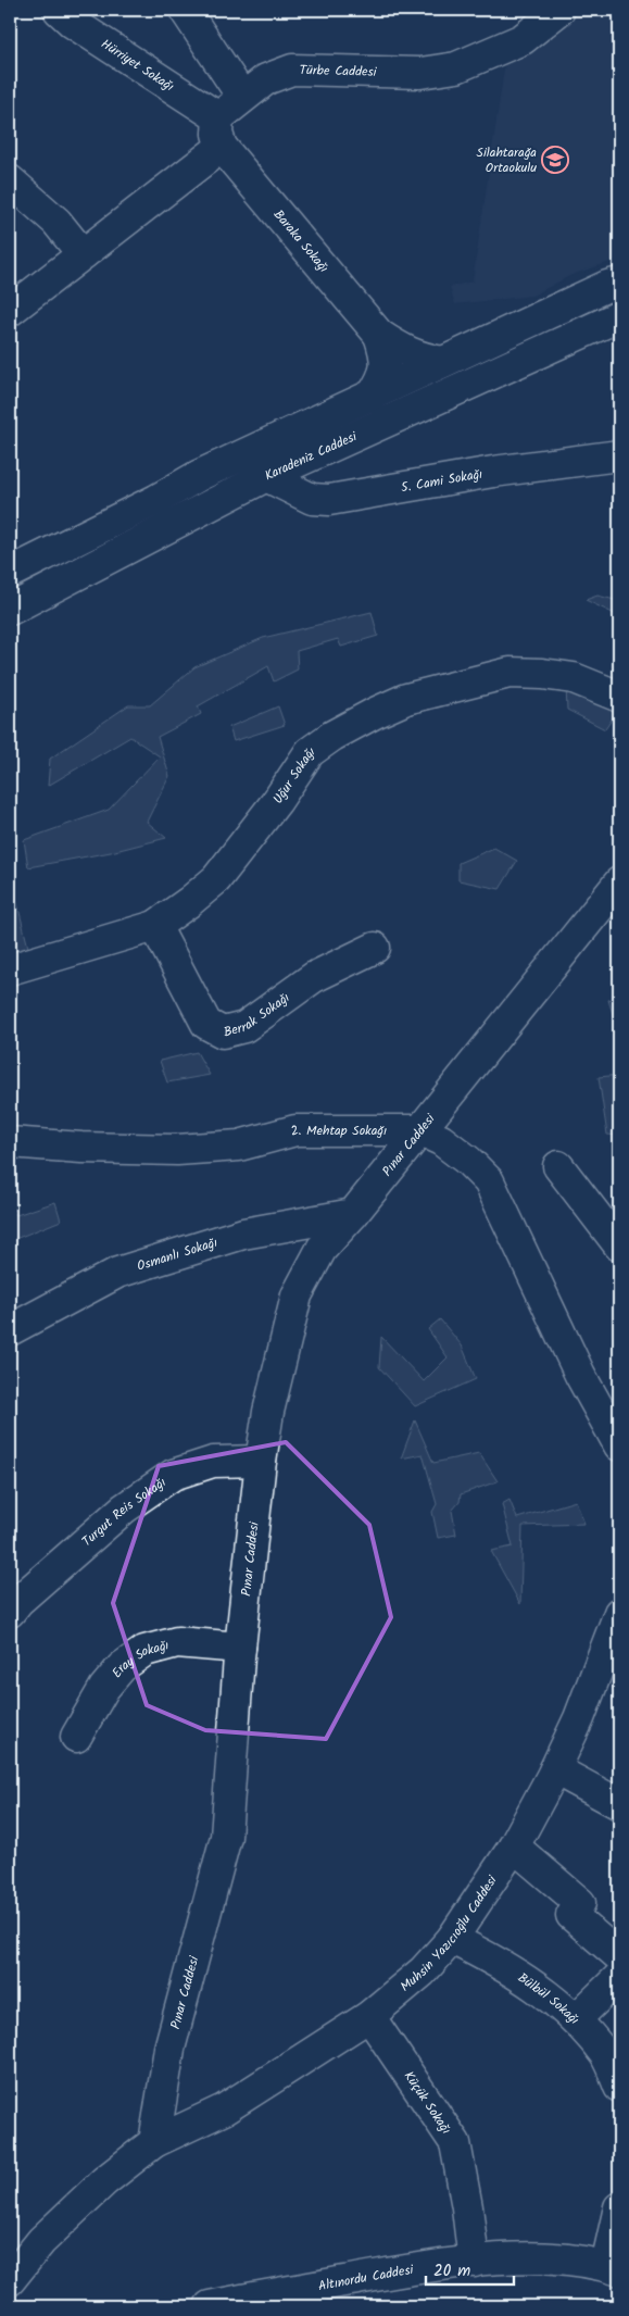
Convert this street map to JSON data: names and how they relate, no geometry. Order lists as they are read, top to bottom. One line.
{"streets":{"street":["Hürriyet Sokağı","Türbe Caddesi","Baraka Sokağı","Karadeniz Caddesi","5. Cami Sokağı","Uğur Sokağı","Berrak Sokağı","2. Mehtap Sokağı","Pınar Caddesi","Osmanlı Sokağı","Turgut Reis Sokağı","Eray Sokağı","Muhsin Yazıcıoğlu Caddesi","Bülbül Sokağı","Küçük Sokağı","Altınordu Caddesi"]},"crossings":[["Hürriyet Sokağı","Türbe Caddesi"],["Karadeniz Caddesi","5. Cami Sokağı"],["Uğur Sokağı","Berrak Sokağı"],["2. Mehtap Sokağı","Pınar Caddesi"],["Pınar Caddesi","Osmanlı Sokağı"],["Pınar Caddesi","Turgut Reis Sokağı"],["Pınar Caddesi","Eray Sokağı"],["Pınar Caddesi","Muhsin Yazıcıoğlu Caddesi"],["Muhsin Yazıcıoğlu Caddesi","Bülbül Sokağı"],["Muhsin Yazıcıoğlu Caddesi","Küçük Sokağı"],["Küçük Sokağı","Altınordu Caddesi"]],"places":{"school or university":["Silahtarağa Ortaokulu"]},"scale_bar":"20 m"}
